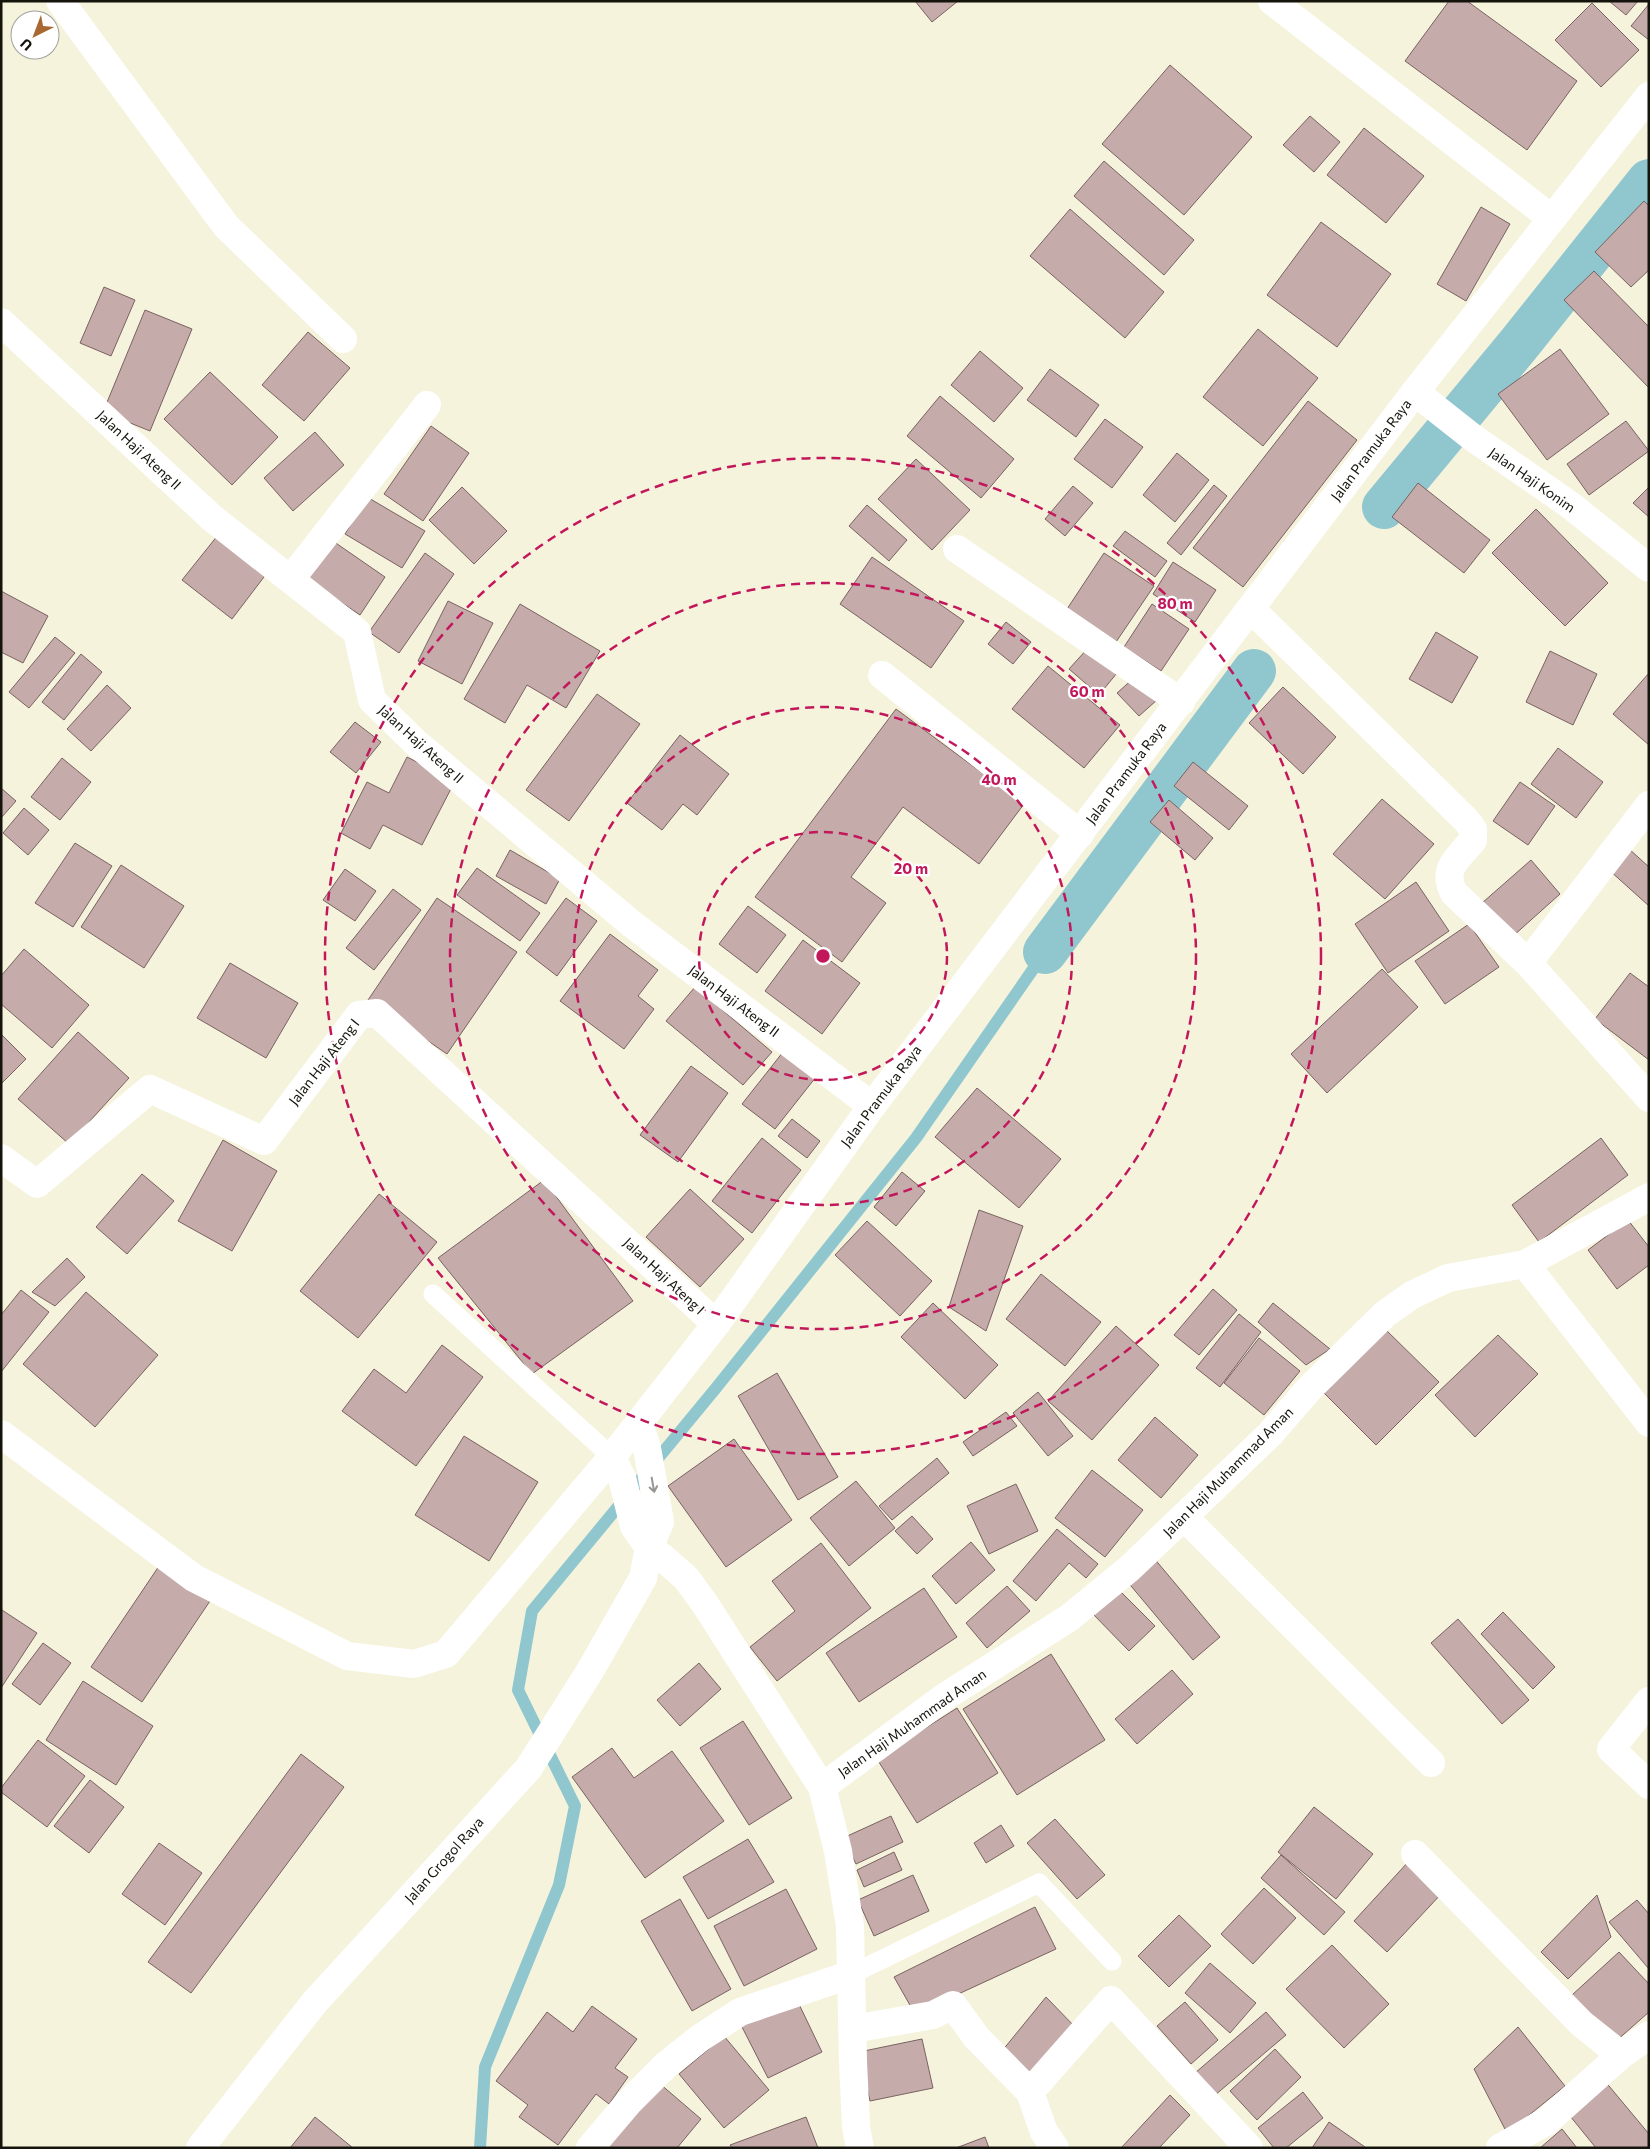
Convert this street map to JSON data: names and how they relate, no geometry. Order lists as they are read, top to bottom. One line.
{"streets":{"street":["Jalan Haji Ateng II","Jalan Pramuka Raya","Jalan Haji Konim","Jalan Haji Ateng I","Jalan Haji Muhammad Aman","Jalan Grogol Raya"]},"crossings":[["Jalan Haji Ateng II","Jalan Pramuka Raya"],["Jalan Pramuka Raya","Jalan Haji Konim"],["Jalan Pramuka Raya","Jalan Haji Ateng I"]],"north":"bottom left","rings":["80 m","60 m","40 m","20 m"]}
